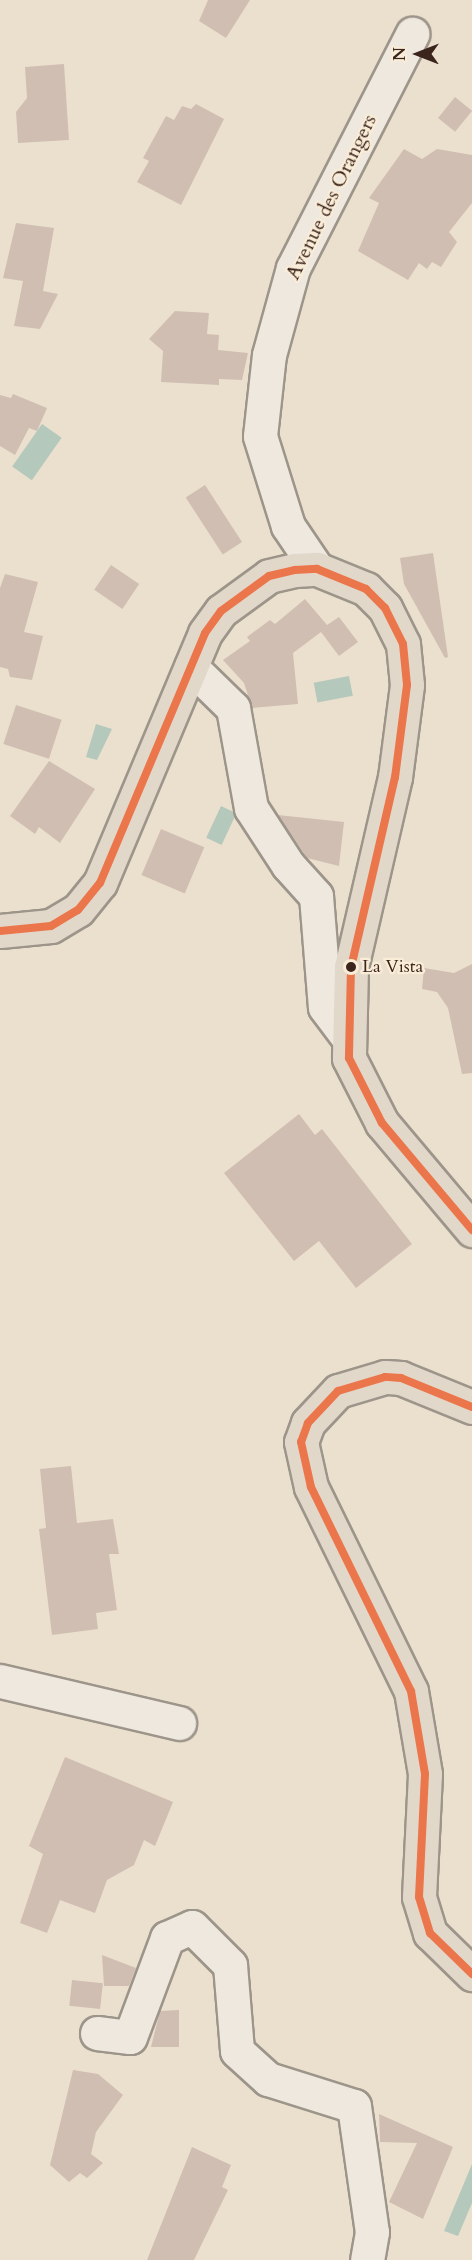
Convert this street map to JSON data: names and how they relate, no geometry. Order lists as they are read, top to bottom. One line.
{"streets":{"street":["Avenue des Orangers"]},"places":["La Vista"],"north":"left"}
